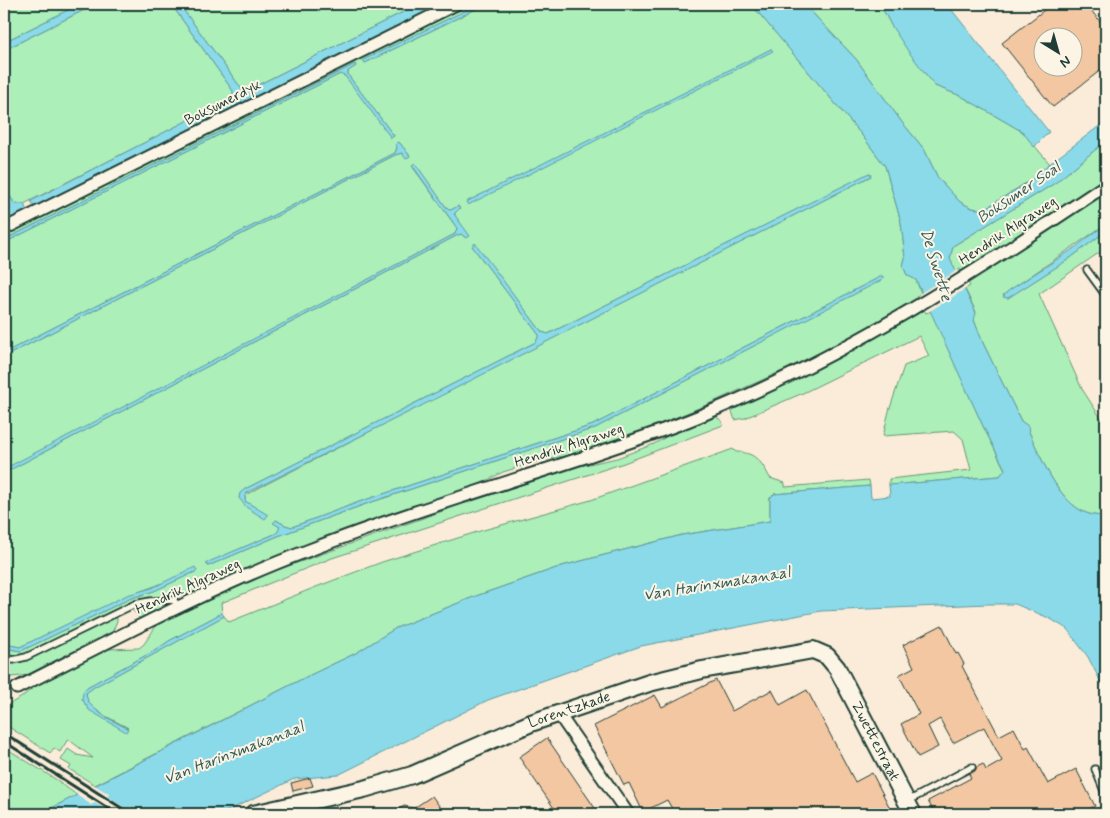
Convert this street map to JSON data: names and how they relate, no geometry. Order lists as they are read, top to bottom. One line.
{"streets":{"street":["Boksumerdyk","Hendrik Algraweg","Lorentzkade","Zwettestraat"]},"crossings":[["Lorentzkade","Zwettestraat"]],"water":["Boksumer Soal","De Swette","Van Harinxmakanaal"],"north":"bottom right"}
